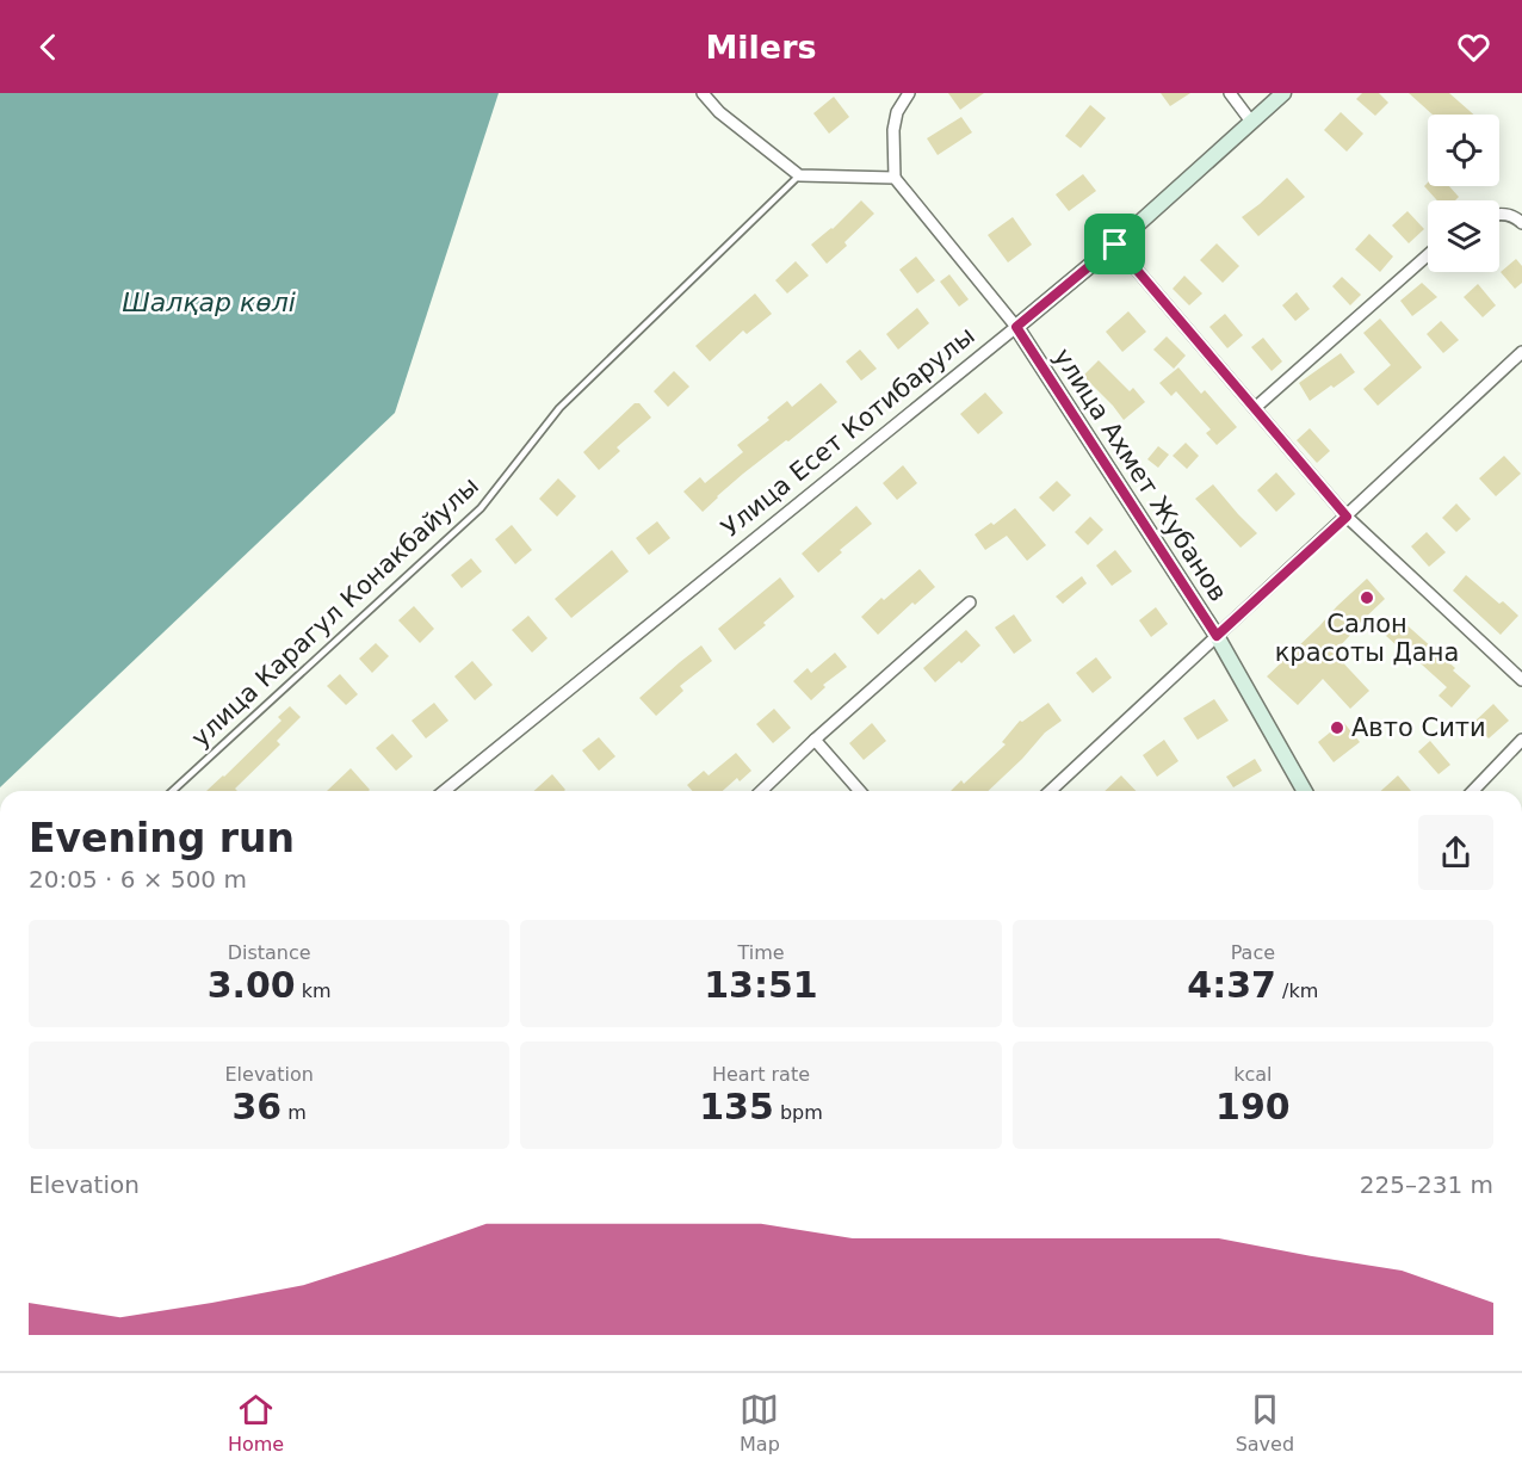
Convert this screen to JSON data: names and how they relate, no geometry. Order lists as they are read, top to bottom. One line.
{"streets":{"main road":["Улица Есет Котибарулы","улица Ахмет Жубанов"],"lane":["улица Карагул Конакбайулы"]},"crossings":[["Улица Есет Котибарулы","улица Ахмет Жубанов"]],"water":["Шалқар көлі"],"places":["Салон красоты Дана","Авто Сити"],"page":{"header":"Milers","heading":["Evening run","20:05 · 6 × 500 m"],"stats":[["Distance","3.00 km"],["Time","13:51"],["Pace","4:37 /km"],["Elevation","36 m"],["Heart rate","135 bpm"],["kcal","190"]],"chart":["Elevation","225–231 m"],"tabs":["Home","Map","Saved"]}}
